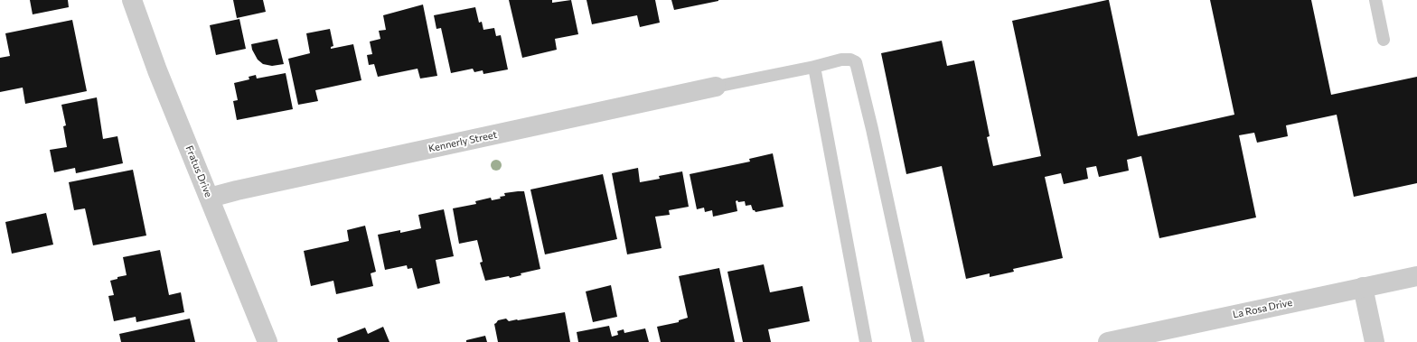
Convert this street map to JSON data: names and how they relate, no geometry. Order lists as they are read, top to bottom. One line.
{"streets":{"street":["Kennerly Street","Fratus Drive","La Rosa Drive"]},"crossings":[["Kennerly Street","Fratus Drive"]]}
